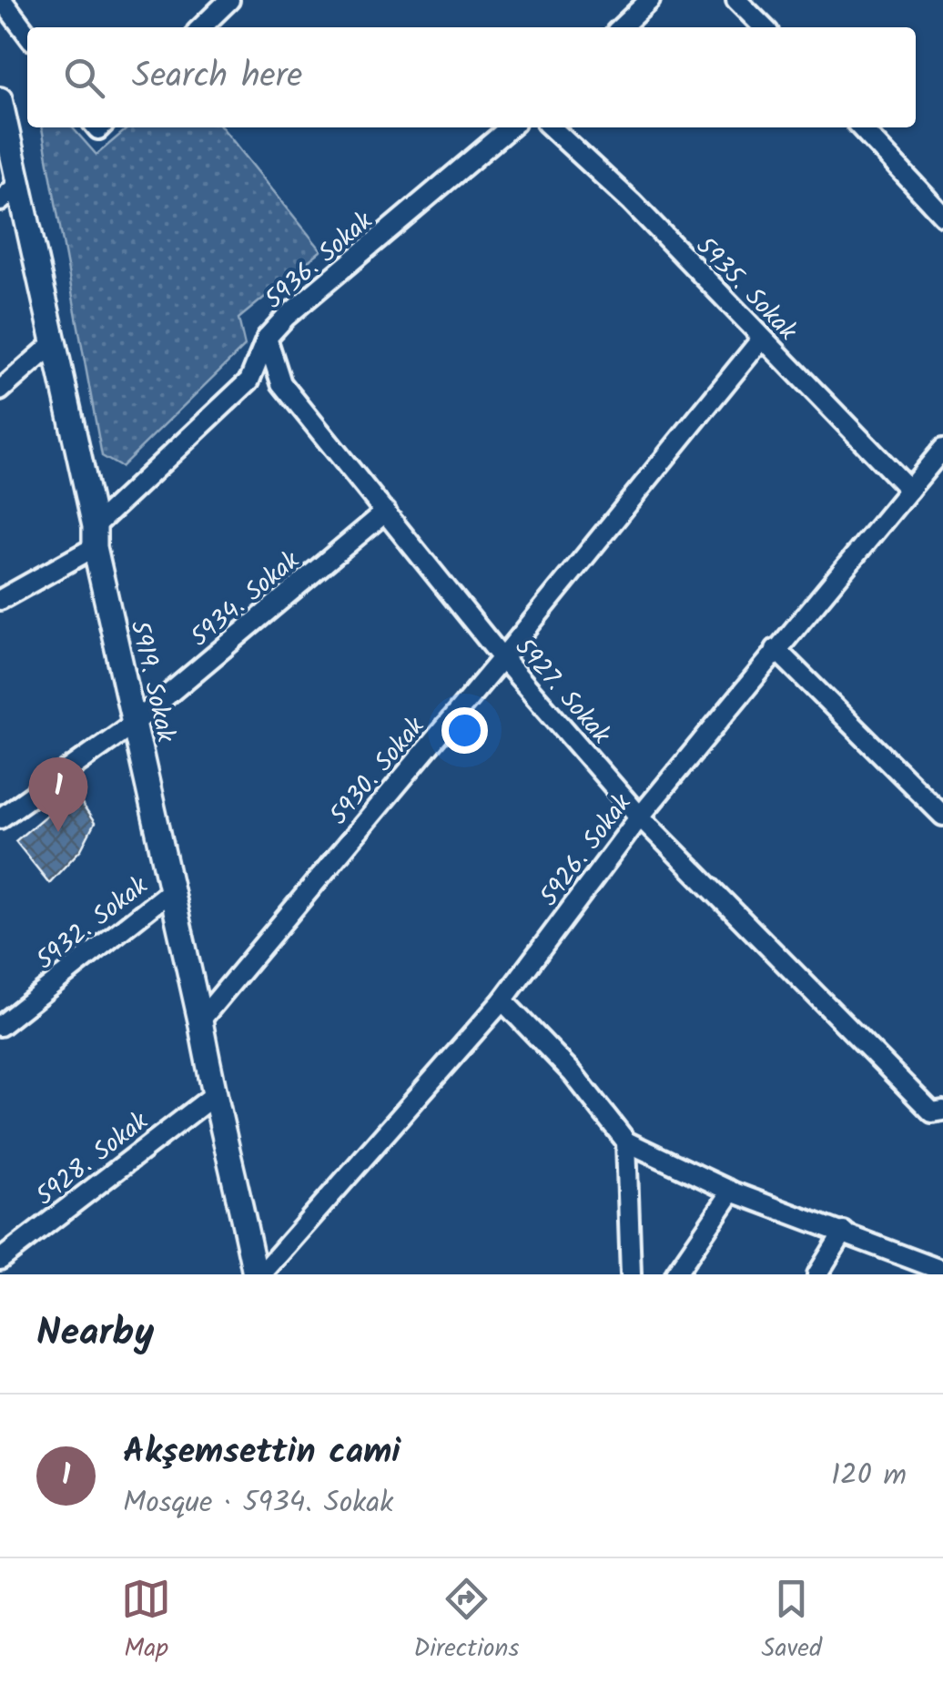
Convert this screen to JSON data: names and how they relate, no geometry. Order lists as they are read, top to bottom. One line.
{"streets":{"street":["5936. Sokak","5935. Sokak","5934. Sokak","5919. Sokak","5927. Sokak","5930. Sokak","5926. Sokak","5932. Sokak","5928. Sokak"]},"crossings":[["5936. Sokak","5919. Sokak"],["5936. Sokak","5927. Sokak"],["5935. Sokak","5930. Sokak"],["5935. Sokak","5926. Sokak"],["5934. Sokak","5919. Sokak"],["5934. Sokak","5927. Sokak"],["5919. Sokak","5930. Sokak"],["5919. Sokak","5926. Sokak"],["5919. Sokak","5932. Sokak"],["5919. Sokak","5928. Sokak"],["5927. Sokak","5930. Sokak"],["5927. Sokak","5926. Sokak"]],"page":{"search":"Search here","pins":"1","heading":"Nearby","list":[{"mark":"1","name":"Akşemsettin cami","note":"Mosque · 5934. Sokak","value":"120 m"}],"nav":["Map","Directions","Saved"]}}
